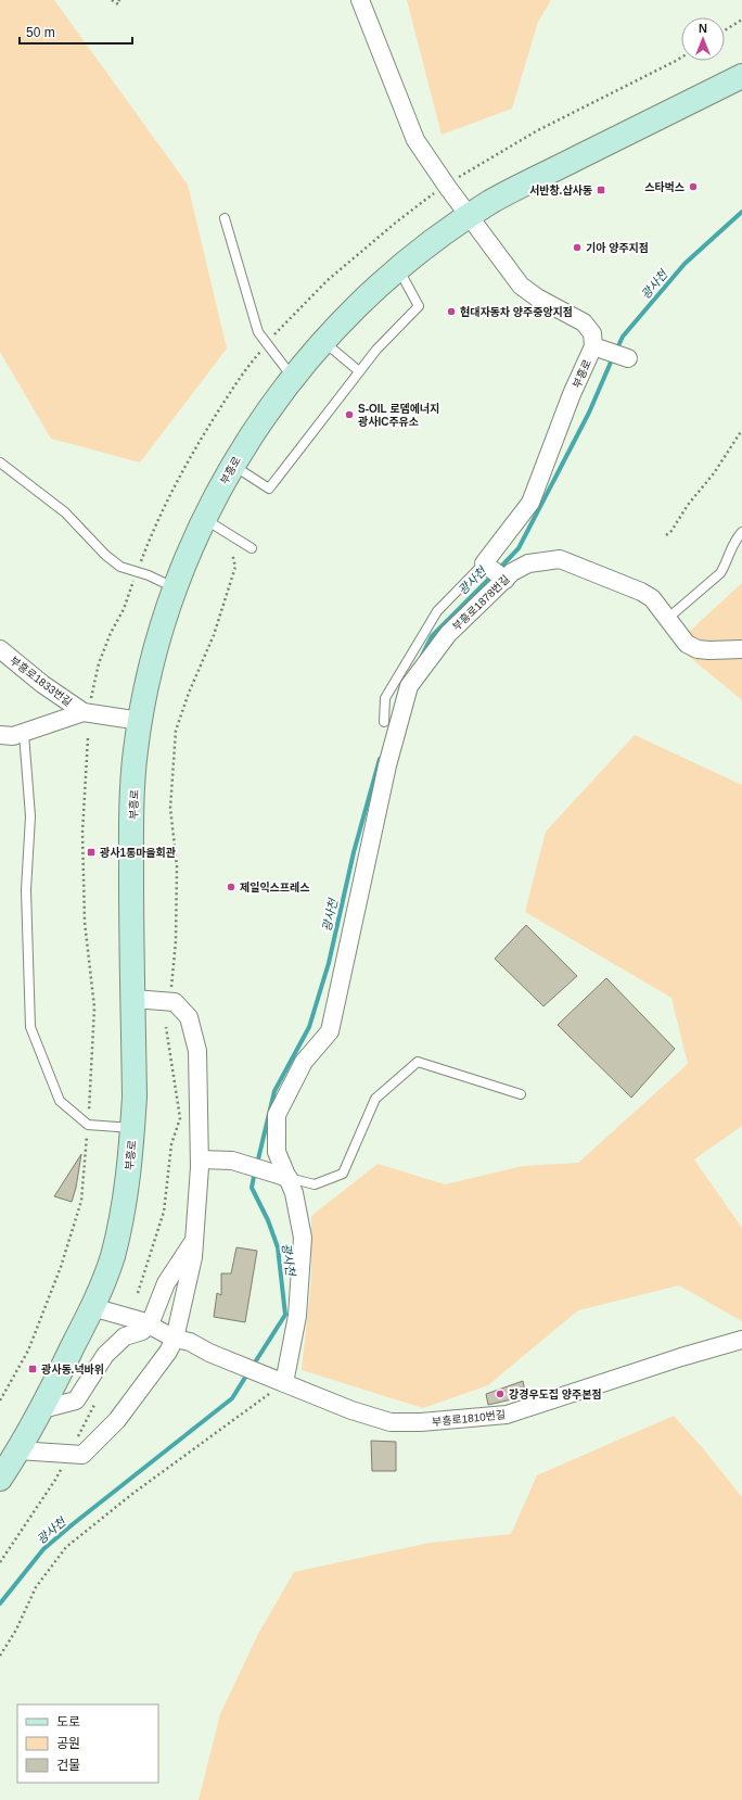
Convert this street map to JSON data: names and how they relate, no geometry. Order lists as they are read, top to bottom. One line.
{"streets":{"main road":["부흥로"],"street":["부흥로1878번길","부흥로1833번길","부흥로1810번길"]},"crossings":[["부흥로","부흥로1833번길"]],"water":["광사천"],"places":{"other":["스타벅스","기아 양주지점","현대자동차 양주중앙지점","S-OIL 로뎀에너지 광사IC주유소","제일익스프레스","강경우도집 양주본점"],"transit":["서반창.삽사동","광사1통마을회관","광사동.넉바위"]},"legend":["도로","공원","건물"],"scale_bar":"50 m","north":"top"}
